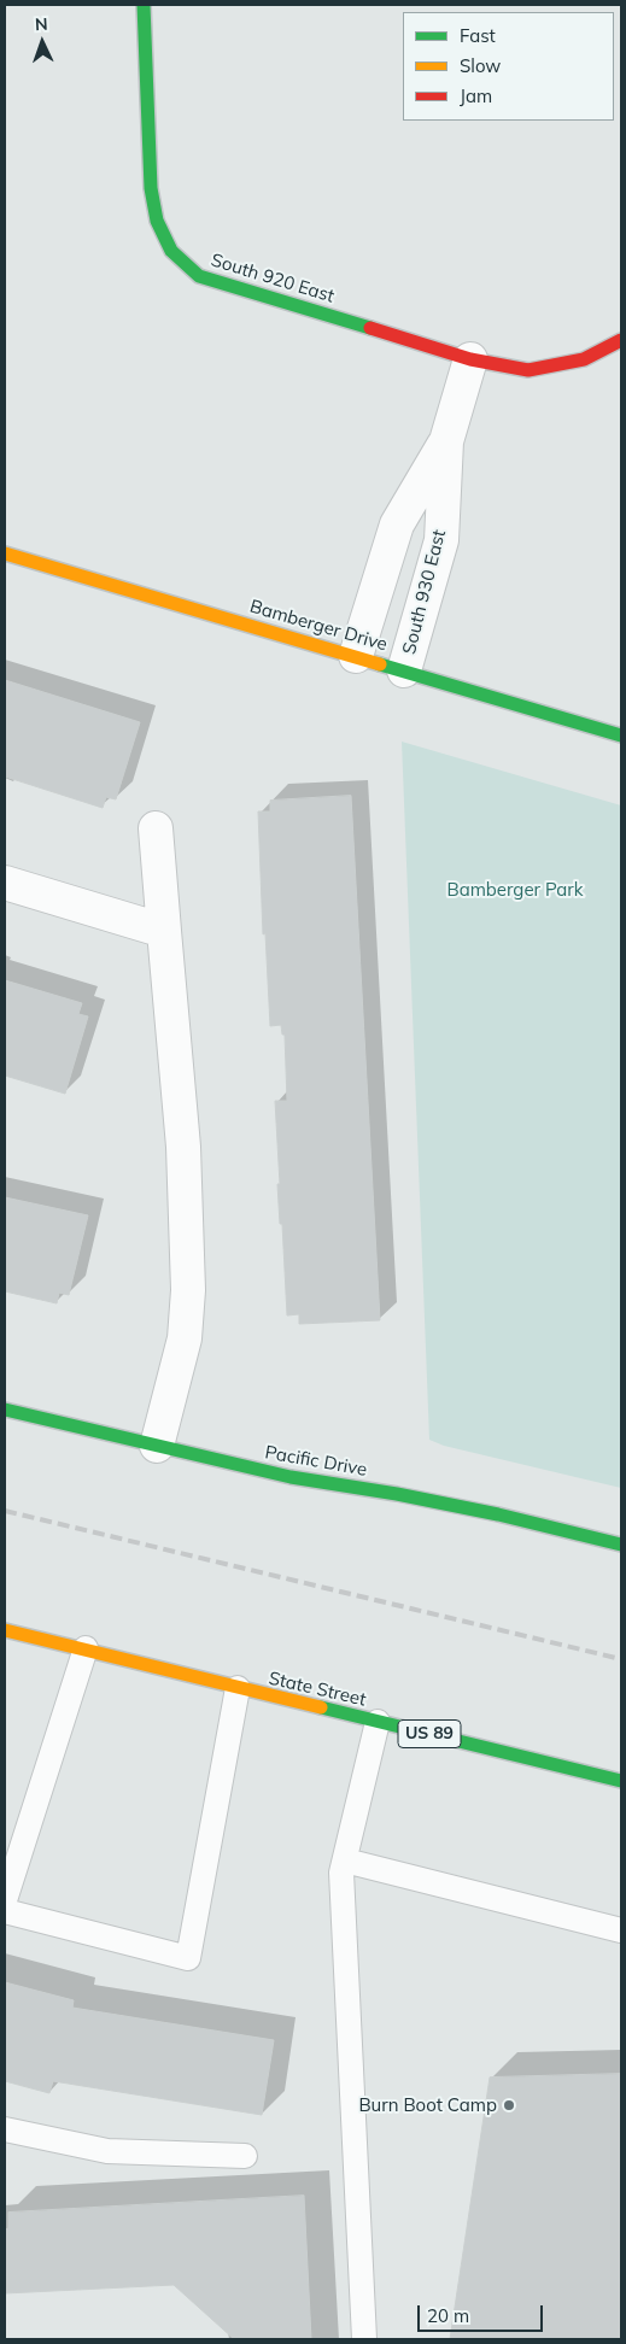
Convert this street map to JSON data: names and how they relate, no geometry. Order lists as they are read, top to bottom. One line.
{"streets":{"street":["South 920 East","South 930 East","Bamberger Drive","Pacific Drive","State Street","US 89"]},"crossings":[["South 920 East","South 930 East"],["South 930 East","Bamberger Drive"]],"parks":["Bamberger Park"],"places":["Burn Boot Camp"],"legend":["Fast","Slow","Jam"],"scale_bar":"20 m","north":"top"}
